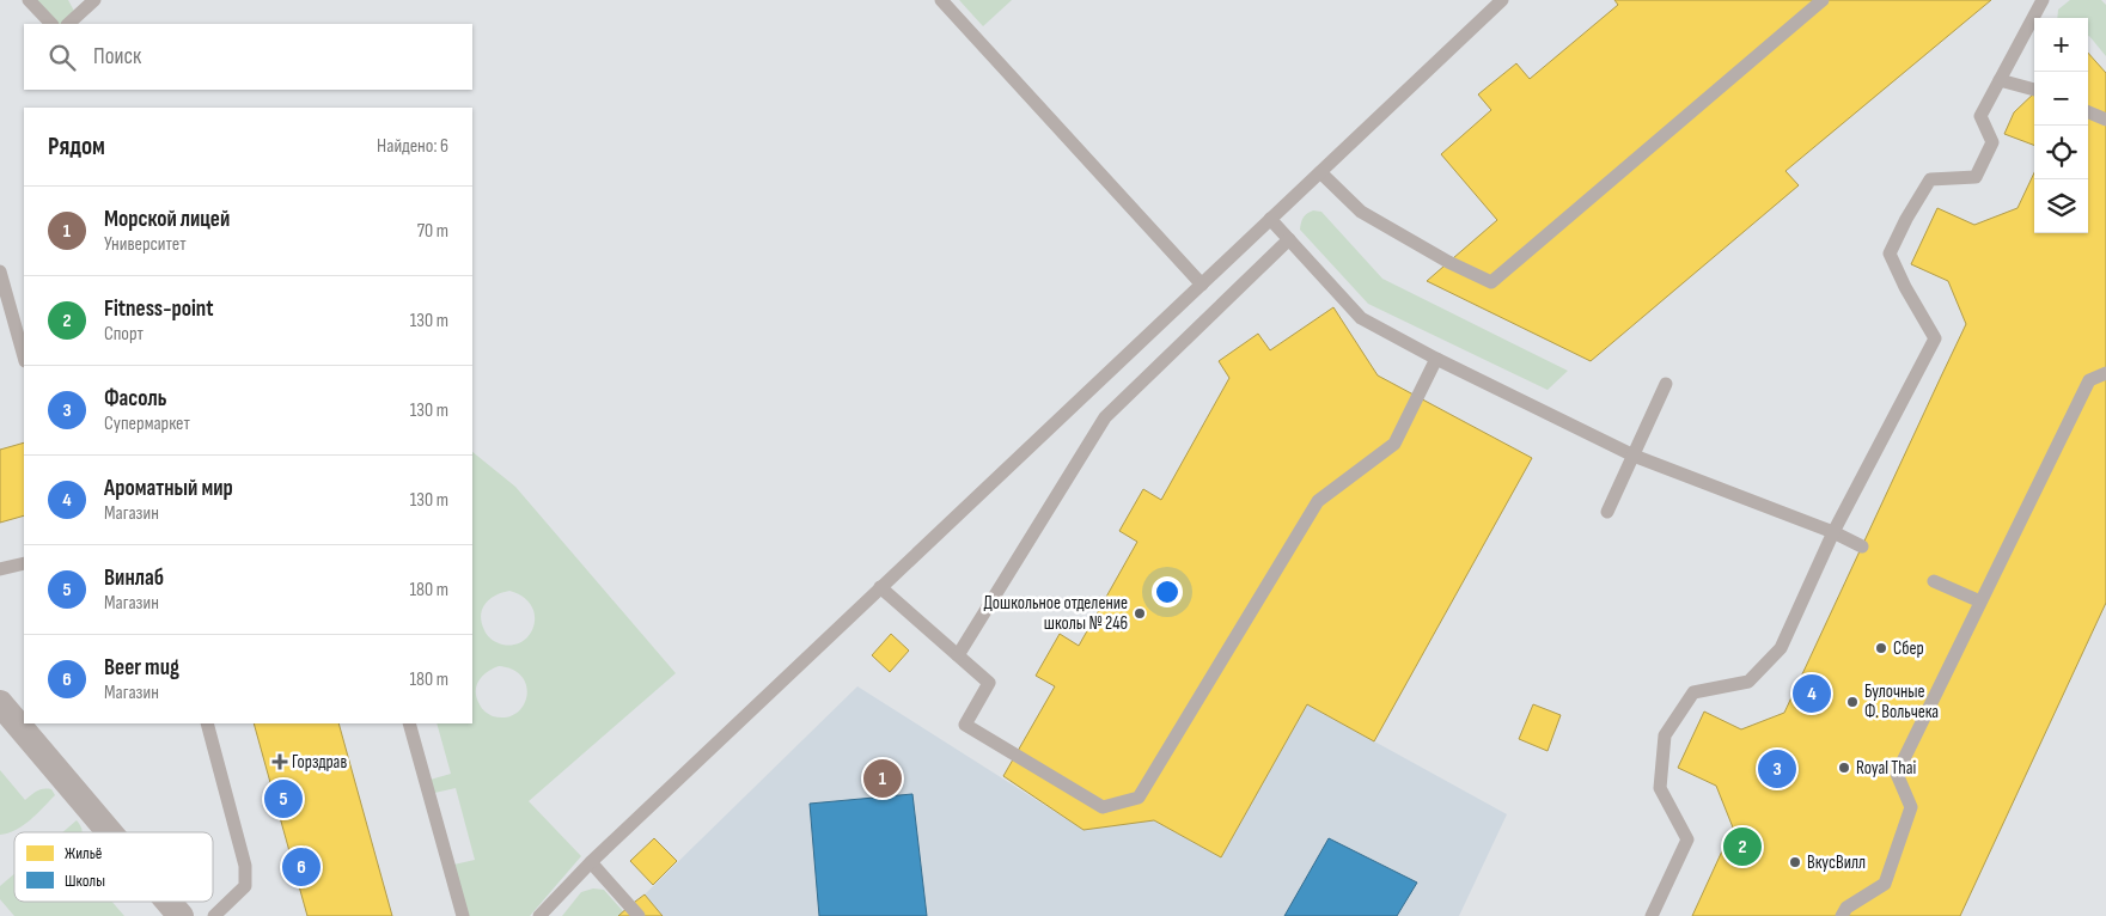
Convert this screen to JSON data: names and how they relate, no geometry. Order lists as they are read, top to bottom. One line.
{"places":{"other":["Дошкольное отделение школы № 246","Сбер","Булочные Ф. Вольчека","Royal Thai","ВкусВилл"],"health":["Горздрав"]},"legend":["Жильё","Школы"],"page":{"map_buttons":["+","−"],"search":"Поиск","heading":["Рядом","Найдено: 6"],"list":[{"mark":"1","name":"Морской лицей","note":"Университет","value":"70 m"},{"mark":"2","name":"Fitness-point","note":"Спорт","value":"130 m"},{"mark":"3","name":"Фасоль","note":"Супермаркет","value":"130 m"},{"mark":"4","name":"Ароматный мир","note":"Магазин","value":"130 m"},{"mark":"5","name":"Винлаб","note":"Магазин","value":"180 m"},{"mark":"6","name":"Beer mug","note":"Магазин","value":"180 m"}],"pins":["4","3","1","5","2","6"]}}
